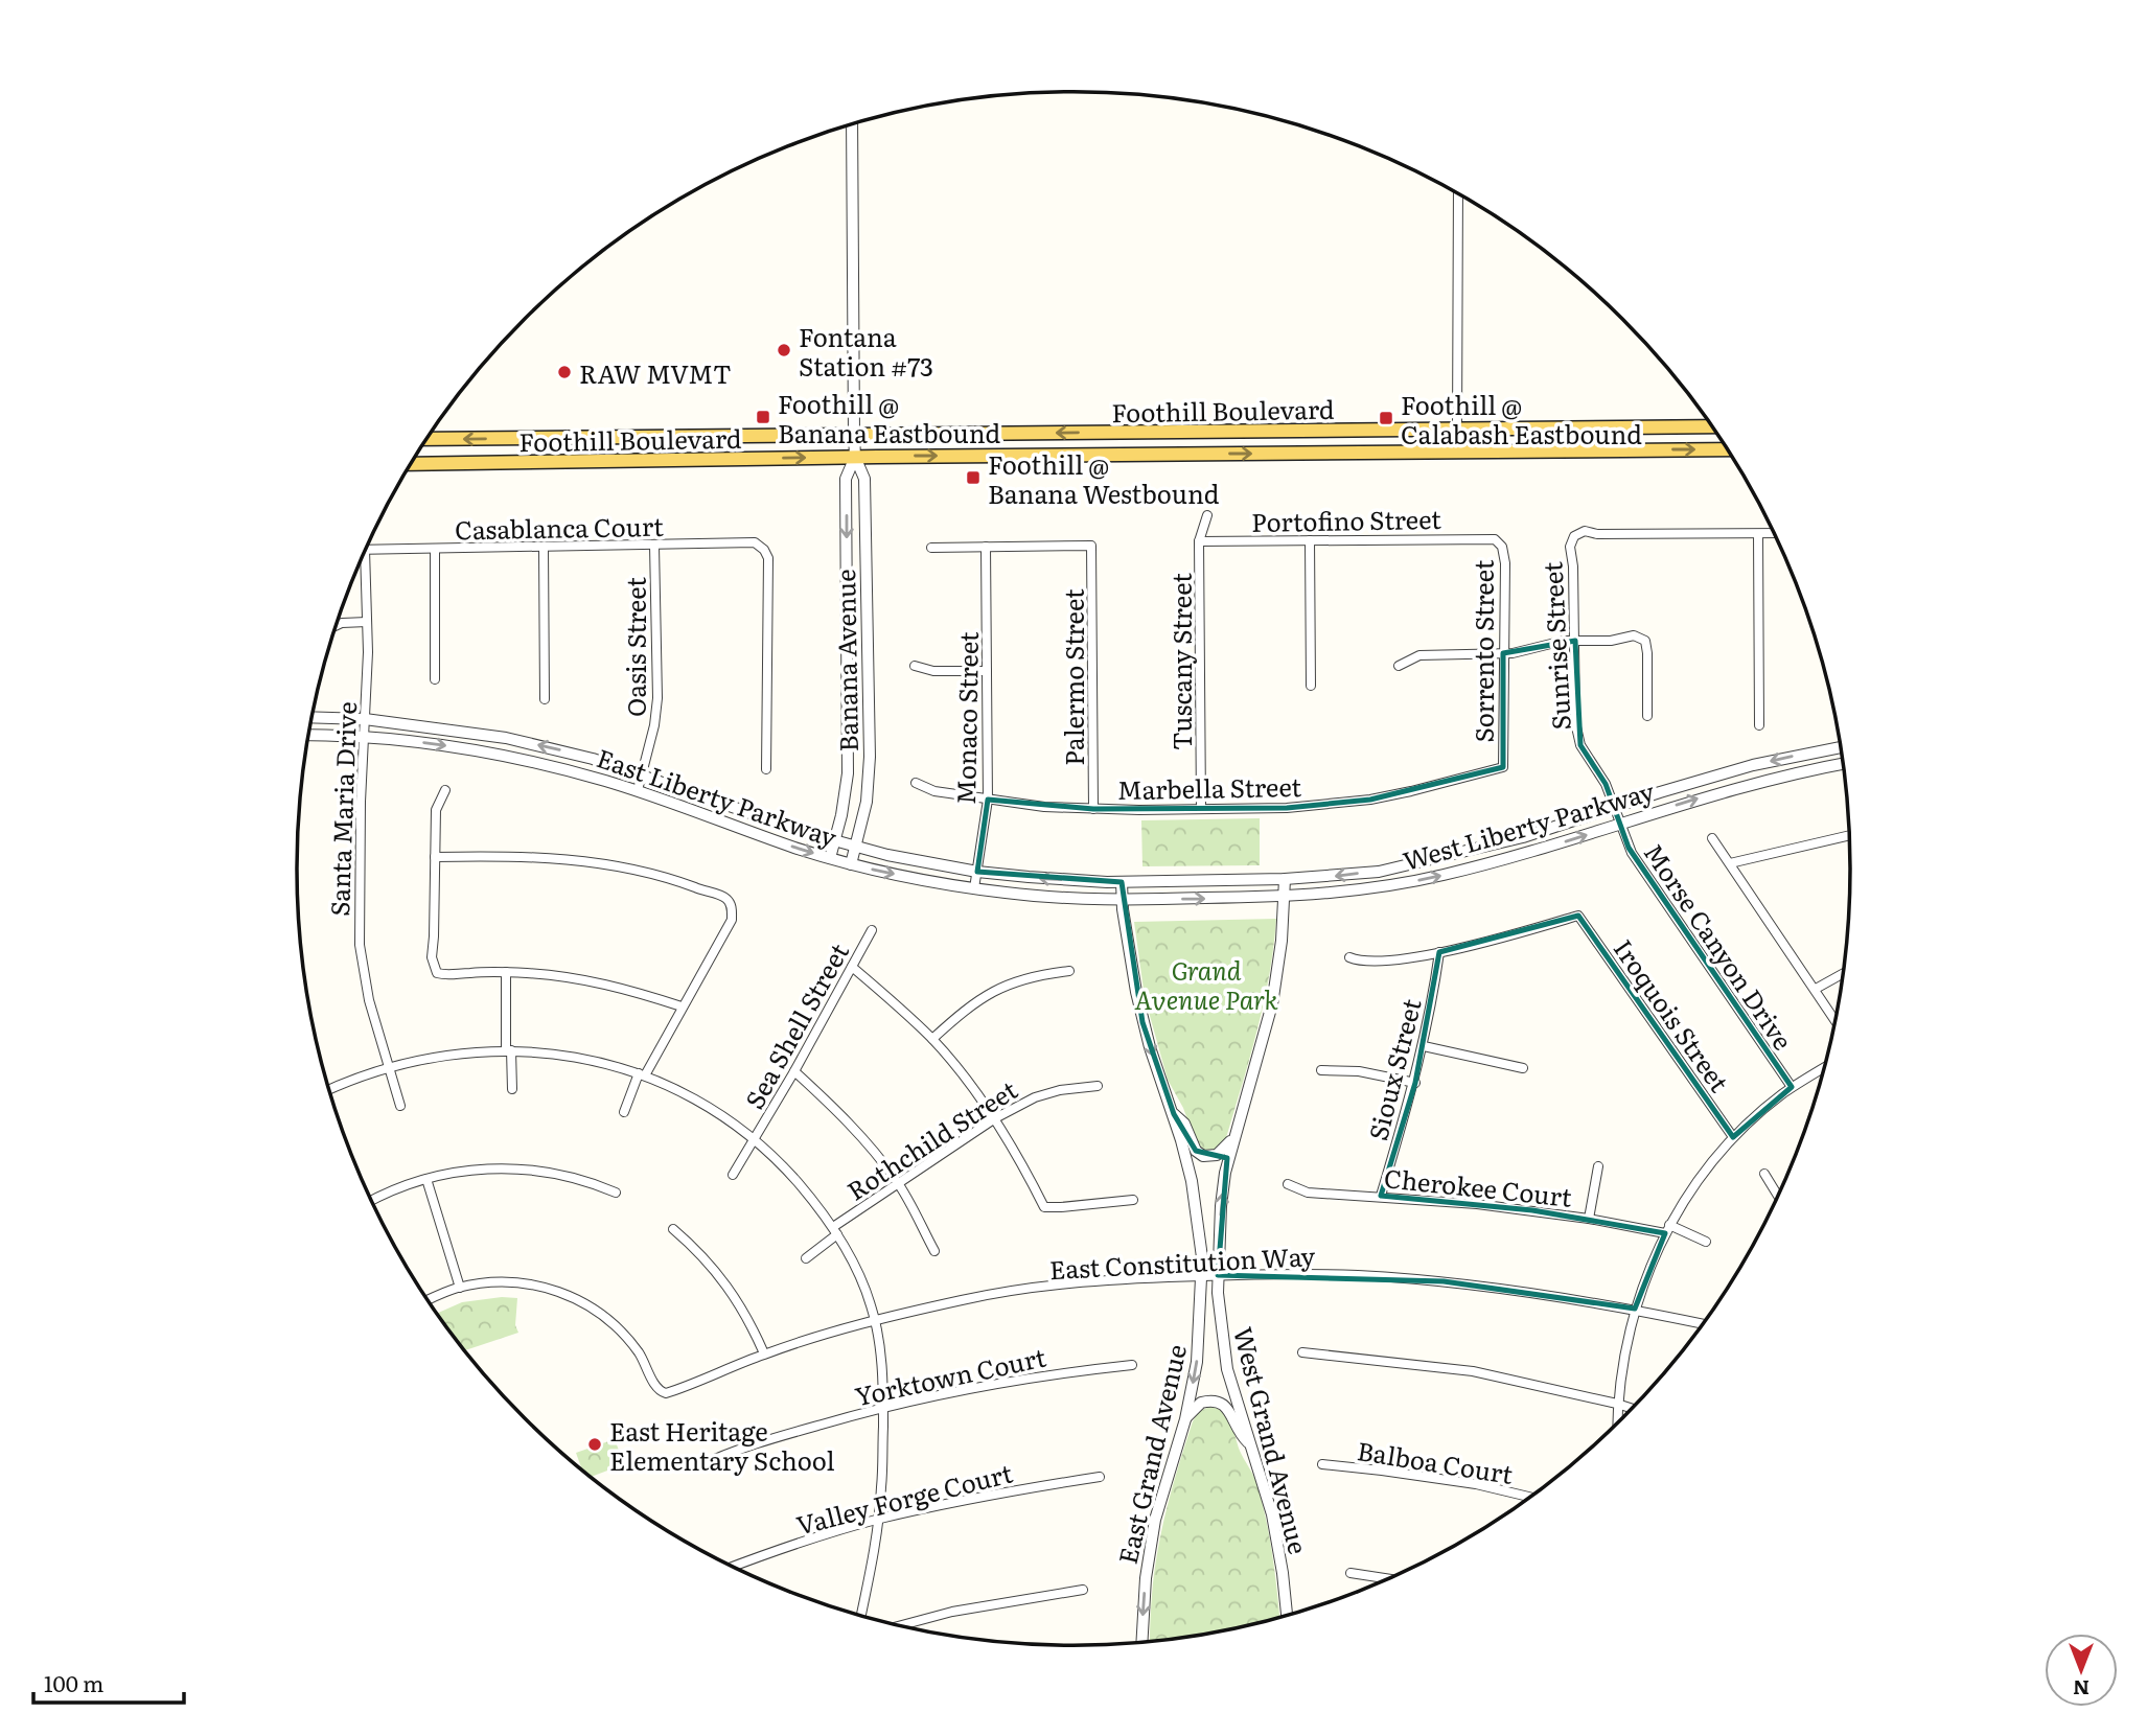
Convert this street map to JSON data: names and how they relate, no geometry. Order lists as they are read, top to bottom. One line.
{"streets":{"main road":["Foothill Boulevard"],"street":["Portofino Street","Casablanca Court","Sunrise Street","Oasis Street","Sorrento Street","Banana Avenue","Tuscany Street","Palermo Street","Monaco Street","Marbella Street","East Liberty Parkway","Santa Maria Drive","West Liberty Parkway","Morse Canyon Drive","Iroquois Street","Sea Shell Street","Sioux Street","Rothchild Street","Cherokee Court","East Constitution Way","Yorktown Court","West Grand Avenue","East Grand Avenue","Balboa Court","Valley Forge Court"]},"crossings":[["Foothill Boulevard","Banana Avenue"],["Portofino Street","Sorrento Street"],["Portofino Street","Tuscany Street"],["Casablanca Court","Oasis Street"],["Sunrise Street","West Liberty Parkway"],["Sunrise Street","Morse Canyon Drive"],["Oasis Street","East Liberty Parkway"],["Sorrento Street","Marbella Street"],["Banana Avenue","East Liberty Parkway"],["Tuscany Street","Marbella Street"],["Palermo Street","Monaco Street"],["Palermo Street","Marbella Street"],["Monaco Street","Marbella Street"],["Monaco Street","East Liberty Parkway"],["East Liberty Parkway","Santa Maria Drive"],["East Liberty Parkway","West Liberty Parkway"],["East Liberty Parkway","East Grand Avenue"],["West Liberty Parkway","Morse Canyon Drive"],["West Liberty Parkway","West Grand Avenue"],["West Liberty Parkway","East Grand Avenue"],["Iroquois Street","Sioux Street"],["Sioux Street","Cherokee Court"],["East Constitution Way","West Grand Avenue"],["East Constitution Way","East Grand Avenue"]],"one_way":["East Grand Avenue"],"parks":["Grand Avenue Park"],"places":{"other":["Fontana Station #73","RAW MVMT","East Heritage Elementary School"],"transit":["Foothill @ Banana Eastbound","Foothill @ Calabash Eastbound","Foothill @ Banana Westbound"]},"scale_bar":"100 m","north":"bottom"}
